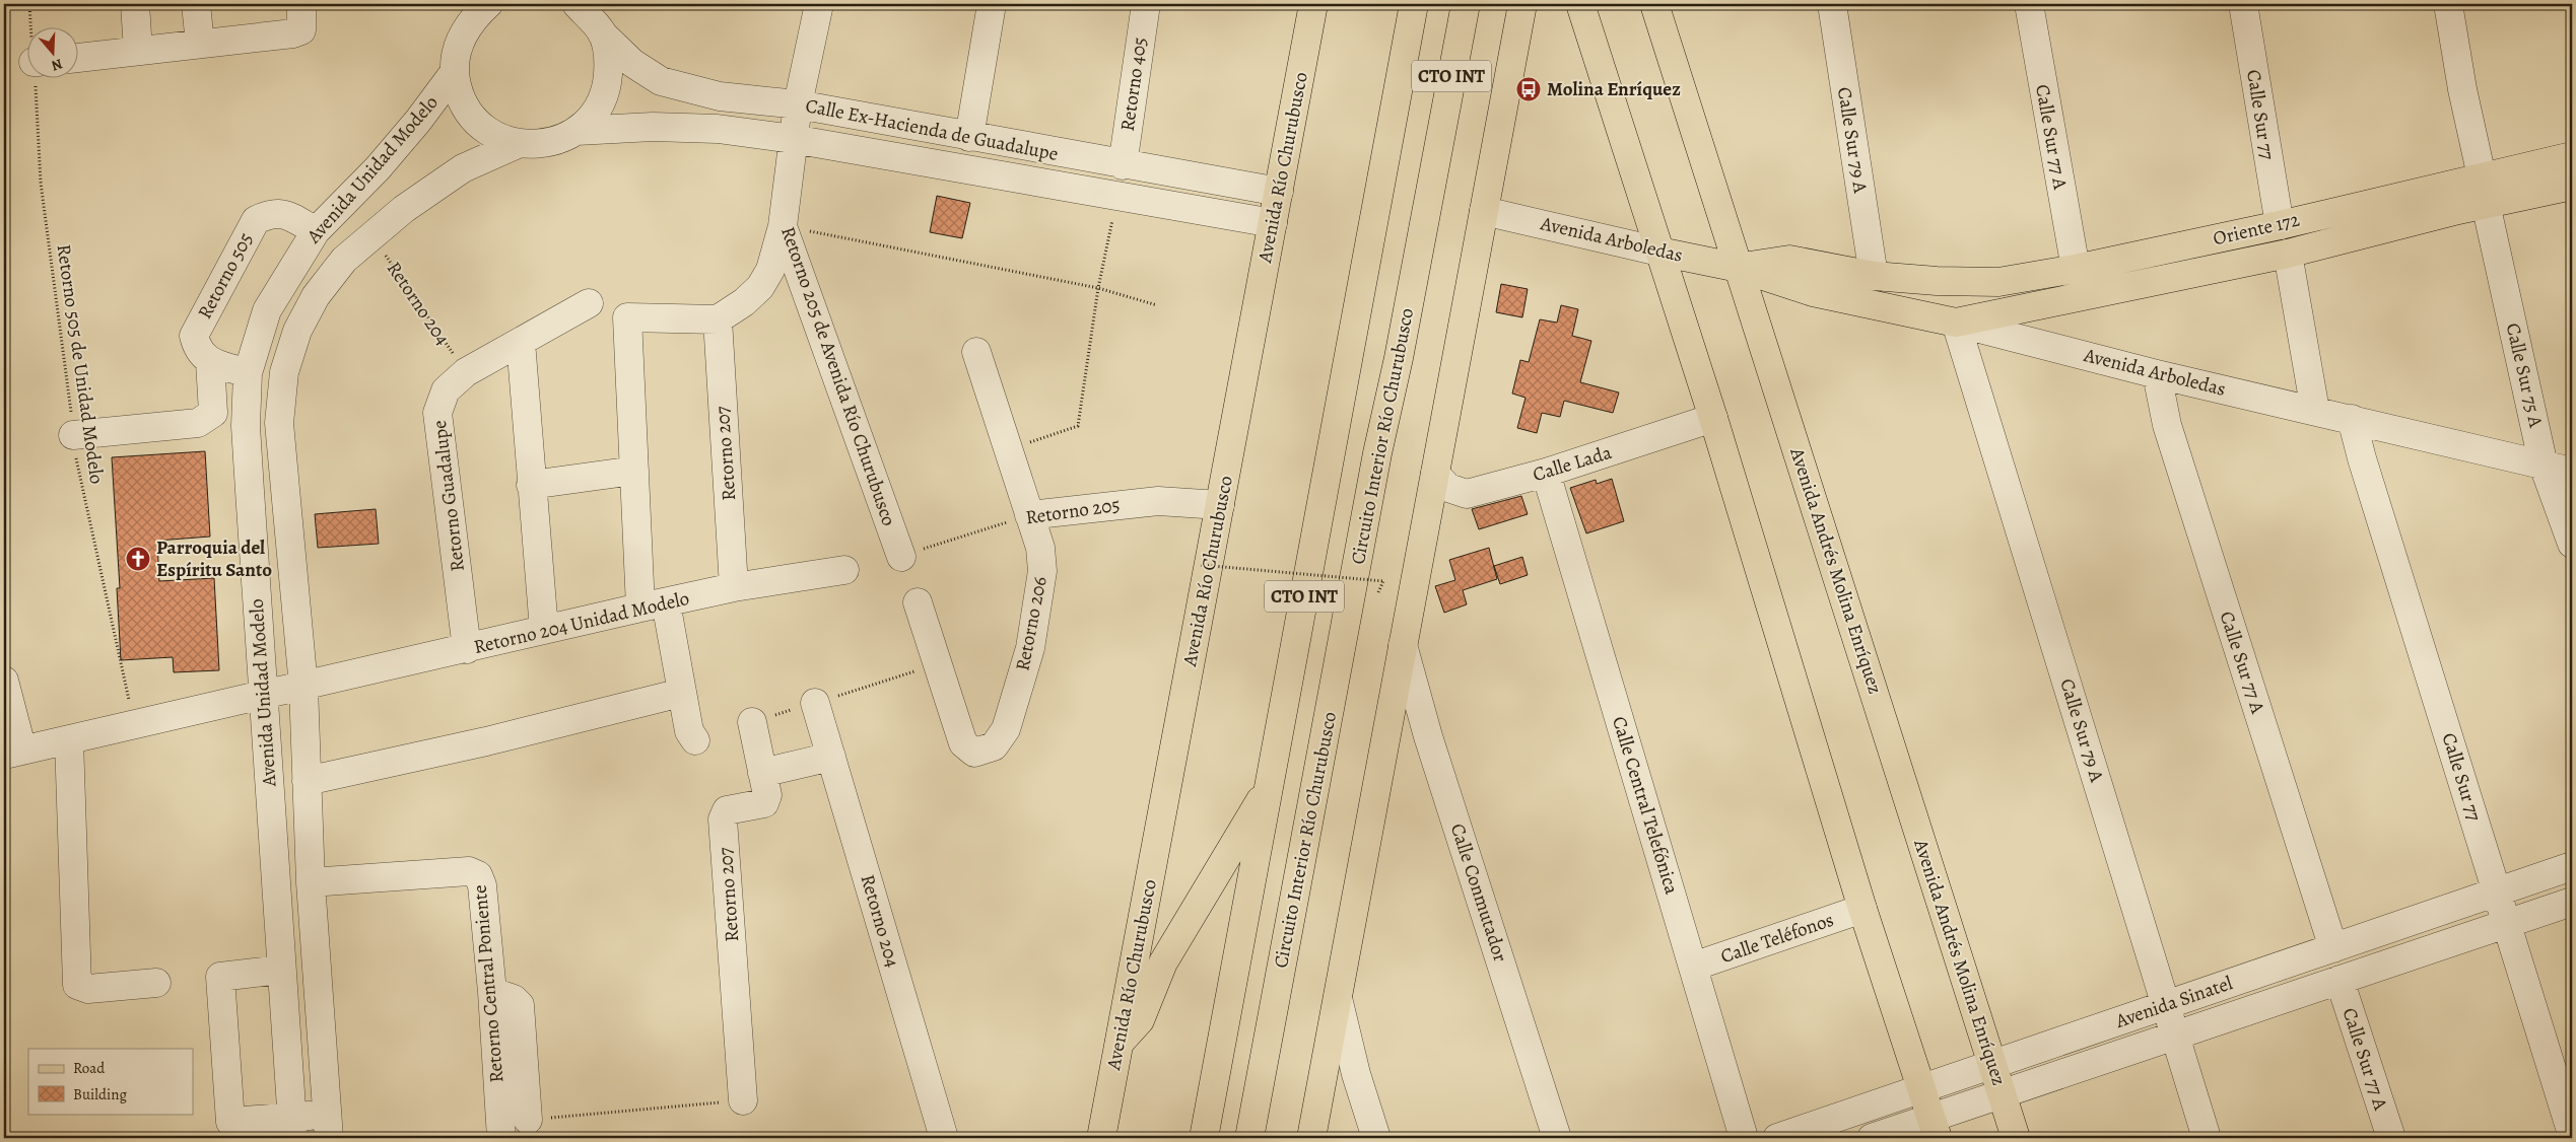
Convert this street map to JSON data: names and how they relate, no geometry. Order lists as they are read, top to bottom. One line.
{"streets":{"main road":["CTO INT","Avenida Río Churubusco","Oriente 172","Avenida Arboledas","Circuito Interior Río Churubusco","Avenida Andrés Molina Enríquez"],"street":["Retorno 405","Calle Sur 77","Calle Ex-Hacienda de Guadalupe","Calle Sur 77 A","Calle Sur 79 A","Avenida Unidad Modelo","Retorno 505","Retorno 204","Calle Sur 75 A","Retorno 205 de Avenida Río Churubusco","Retorno 207","Calle Lada","Retorno Guadalupe","Retorno 205","Retorno 204 Unidad Modelo","Retorno 206","Calle Central Telefónica","Calle Conmutador","Calle Teléfonos","Retorno Central Poniente","Avenida Sinatel"],"path":["Retorno 505 de Unidad Modelo"]},"crossings":[["CTO INT","Avenida Arboledas"],["CTO INT","Calle Lada"],["CTO INT","Calle Conmutador"],["Retorno 405","Calle Ex-Hacienda de Guadalupe"],["Calle Sur 77","Oriente 172"],["Calle Sur 77","Avenida Arboledas"],["Calle Sur 77","Avenida Sinatel"],["Calle Ex-Hacienda de Guadalupe","Avenida Río Churubusco"],["Calle Ex-Hacienda de Guadalupe","Retorno 205 de Avenida Río Churubusco"],["Calle Sur 77 A","Oriente 172"],["Calle Sur 77 A","Avenida Arboledas"],["Calle Sur 77 A","Avenida Sinatel"],["Calle Sur 79 A","Oriente 172"],["Calle Sur 79 A","Avenida Arboledas"],["Calle Sur 79 A","Avenida Sinatel"],["Avenida Río Churubusco","Retorno 205"],["Avenida Unidad Modelo","Retorno 505"],["Avenida Unidad Modelo","Retorno 204"],["Avenida Unidad Modelo","Retorno 204 Unidad Modelo"],["Avenida Unidad Modelo","Retorno Central Poniente"],["Oriente 172","Avenida Arboledas"],["Oriente 172","Calle Sur 75 A"],["Avenida Arboledas","Calle Sur 75 A"],["Avenida Arboledas","Avenida Andrés Molina Enríquez"],["Retorno 204","Retorno Guadalupe"],["Retorno 505 de Unidad Modelo","Retorno 204 Unidad Modelo"],["Retorno 205 de Avenida Río Churubusco","Retorno 205"],["Retorno 207","Retorno 204 Unidad Modelo"],["Calle Lada","Calle Central Telefónica"],["Retorno Guadalupe","Retorno 204 Unidad Modelo"],["Retorno 205","Retorno 206"],["Avenida Andrés Molina Enríquez","Avenida Sinatel"],["Calle Central Telefónica","Calle Teléfonos"]],"places":{"bus stop":["Molina Enríquez"],"church":["Parroquia del Espíritu Santo"]},"legend":["Road","Building"],"north":"bottom"}
